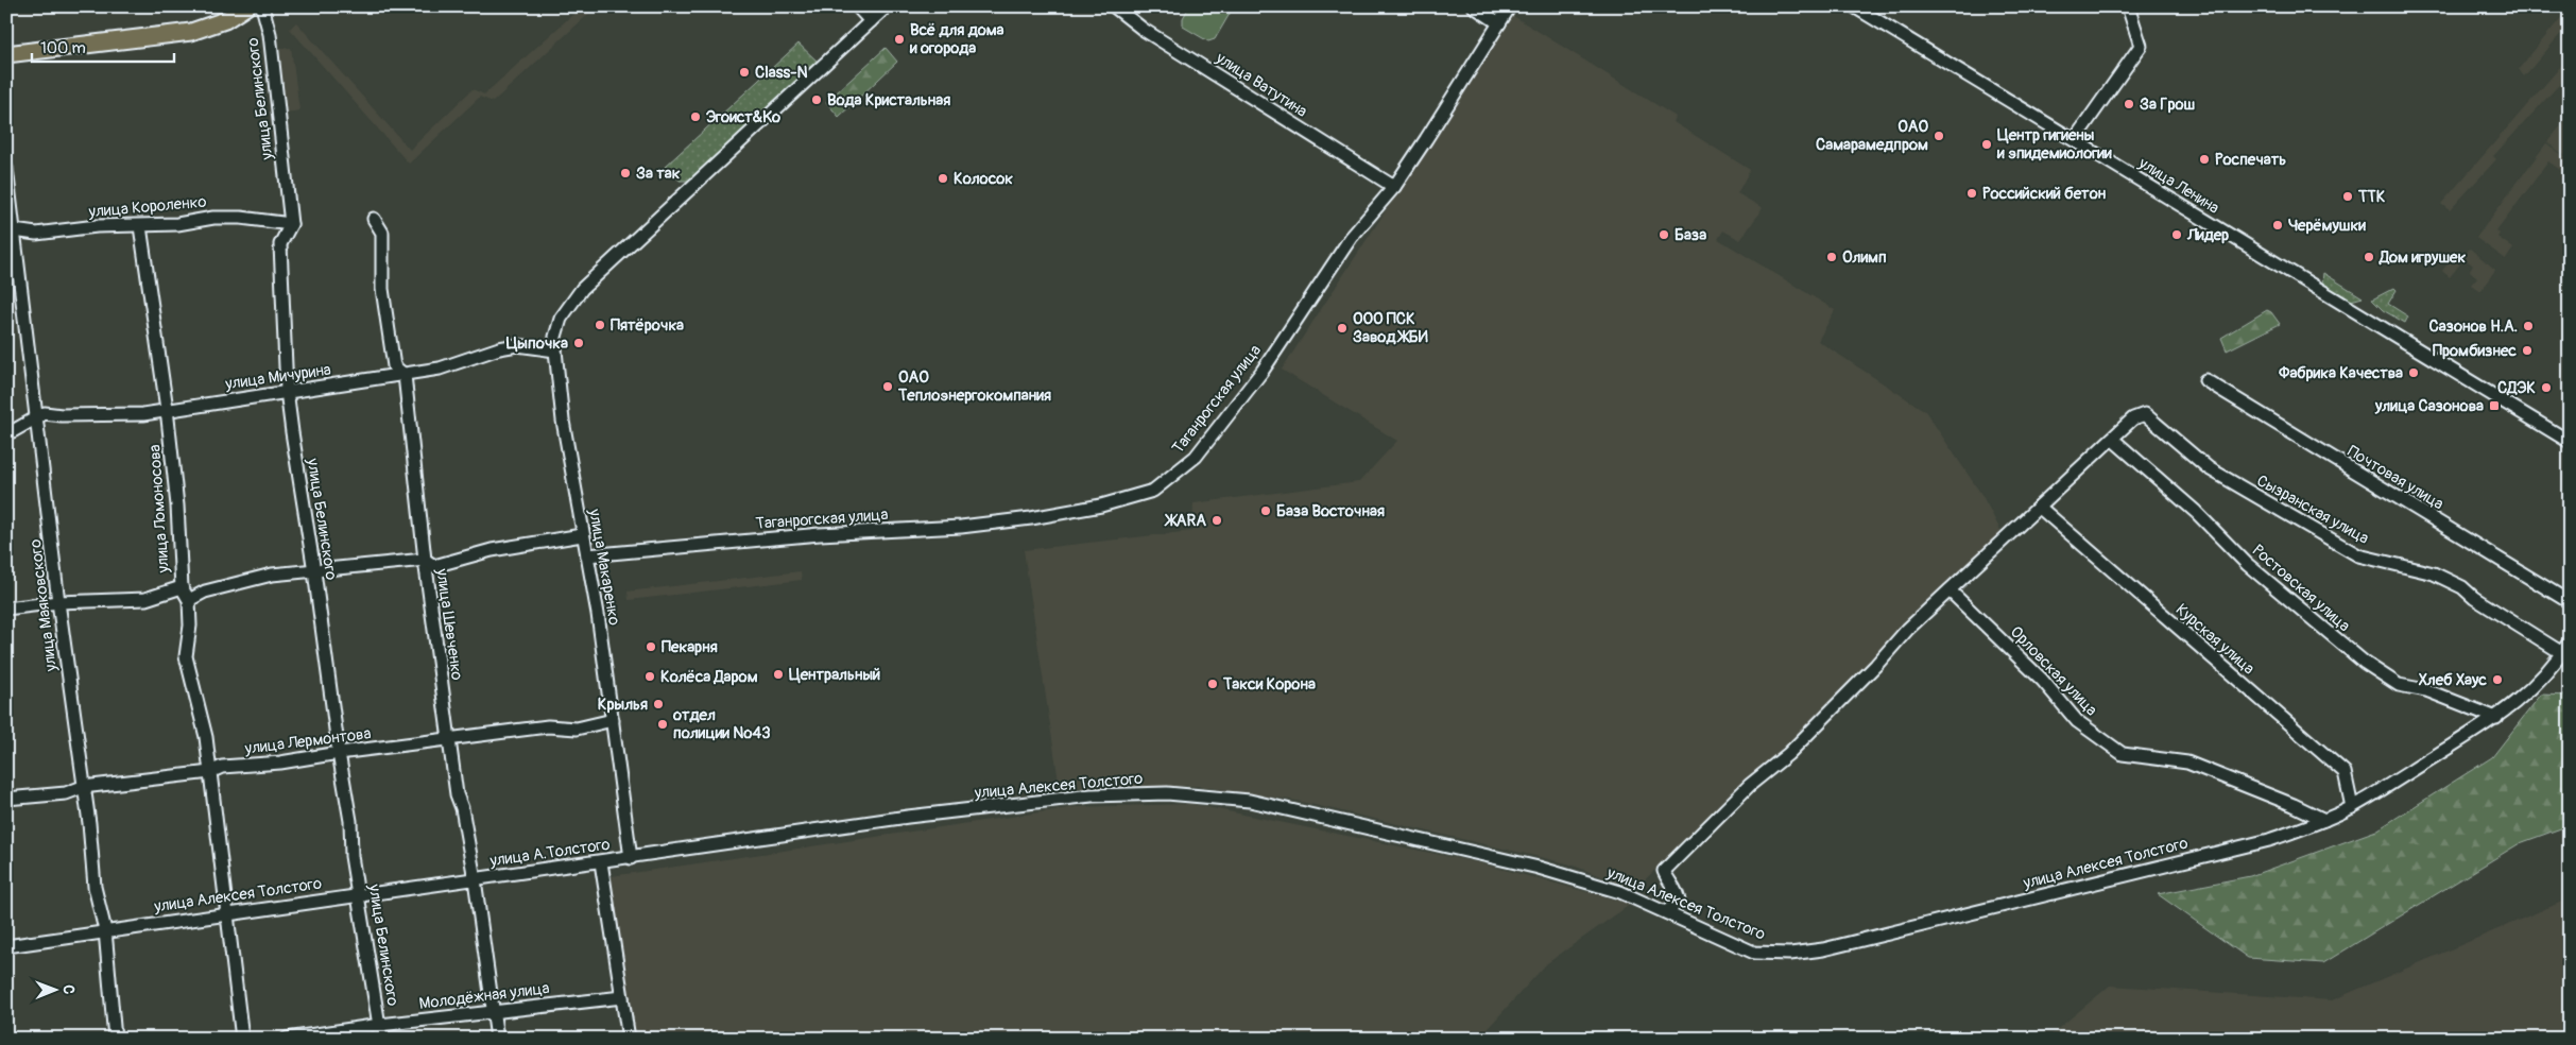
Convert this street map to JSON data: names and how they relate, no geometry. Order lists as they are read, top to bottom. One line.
{"streets":{"street":["улица Ватутина","улица Белинского","улица Ленина","улица Короленко","улица Мичурина","Таганрогская улица","Почтовая улица","улица Ломоносова","Сызранская улица","улица Макаренко","Ростовская улица","улица Маяковского","улица Шевченко","Курская улица","Орловская улица","улица Лермонтова","улица Алексея Толстого","улица А.Толстого","Молодёжная улица"]},"crossings":[["улица Ватутина","Таганрогская улица"],["улица Белинского","улица Короленко"],["улица Белинского","улица Мичурина"],["улица Белинского","улица Лермонтова"],["улица Белинского","улица Алексея Толстого"],["улица Белинского","Молодёжная улица"],["улица Короленко","улица Ломоносова"],["улица Короленко","улица Маяковского"],["улица Мичурина","улица Ломоносова"],["улица Мичурина","улица Макаренко"],["улица Мичурина","улица Маяковского"],["улица Мичурина","улица Шевченко"],["Таганрогская улица","улица Макаренко"],["улица Ломоносова","улица Лермонтова"],["улица Ломоносова","улица Алексея Толстого"],["Сызранская улица","Ростовская улица"],["Сызранская улица","улица Алексея Толстого"],["улица Макаренко","улица Лермонтова"],["улица Макаренко","улица Алексея Толстого"],["улица Макаренко","улица А.Толстого"],["Ростовская улица","улица Алексея Толстого"],["улица Маяковского","улица Лермонтова"],["улица Маяковского","улица Алексея Толстого"],["улица Шевченко","улица Лермонтова"],["улица Шевченко","улица Алексея Толстого"],["улица Шевченко","улица А.Толстого"],["улица Шевченко","Молодёжная улица"],["Курская улица","улица Алексея Толстого"],["Орловская улица","улица Алексея Толстого"],["улица Алексея Толстого","улица А.Толстого"]],"places":{"other":["Всё для дома и огорода","Class-N","Вода Кристальная","За Грош","Эгоист&Kо","ОАО Самарамедпром","Центр гигиены и эпидемиологии","Роспечать","За так","Колосок","Российский бетон","ТТК","Черёмушки","База","Лидер","Олимп","Дом игрушек","Пятёрочка","Сазонов Н.А.","ООО ПСК Завод ЖБИ","Цыпочка","Промбизнес","Фабрика Качества","ОАО Теплоэнергокомпания","СДЭК","База Восточная","ЖАRА","Пекарня","Центральный","Колёса Даром","Хлеб Хаус","Такси Корона","Крылья","отдел полиции №43"],"transit":["улица Сазонова"]},"scale_bar":"100 m","north":"right"}
